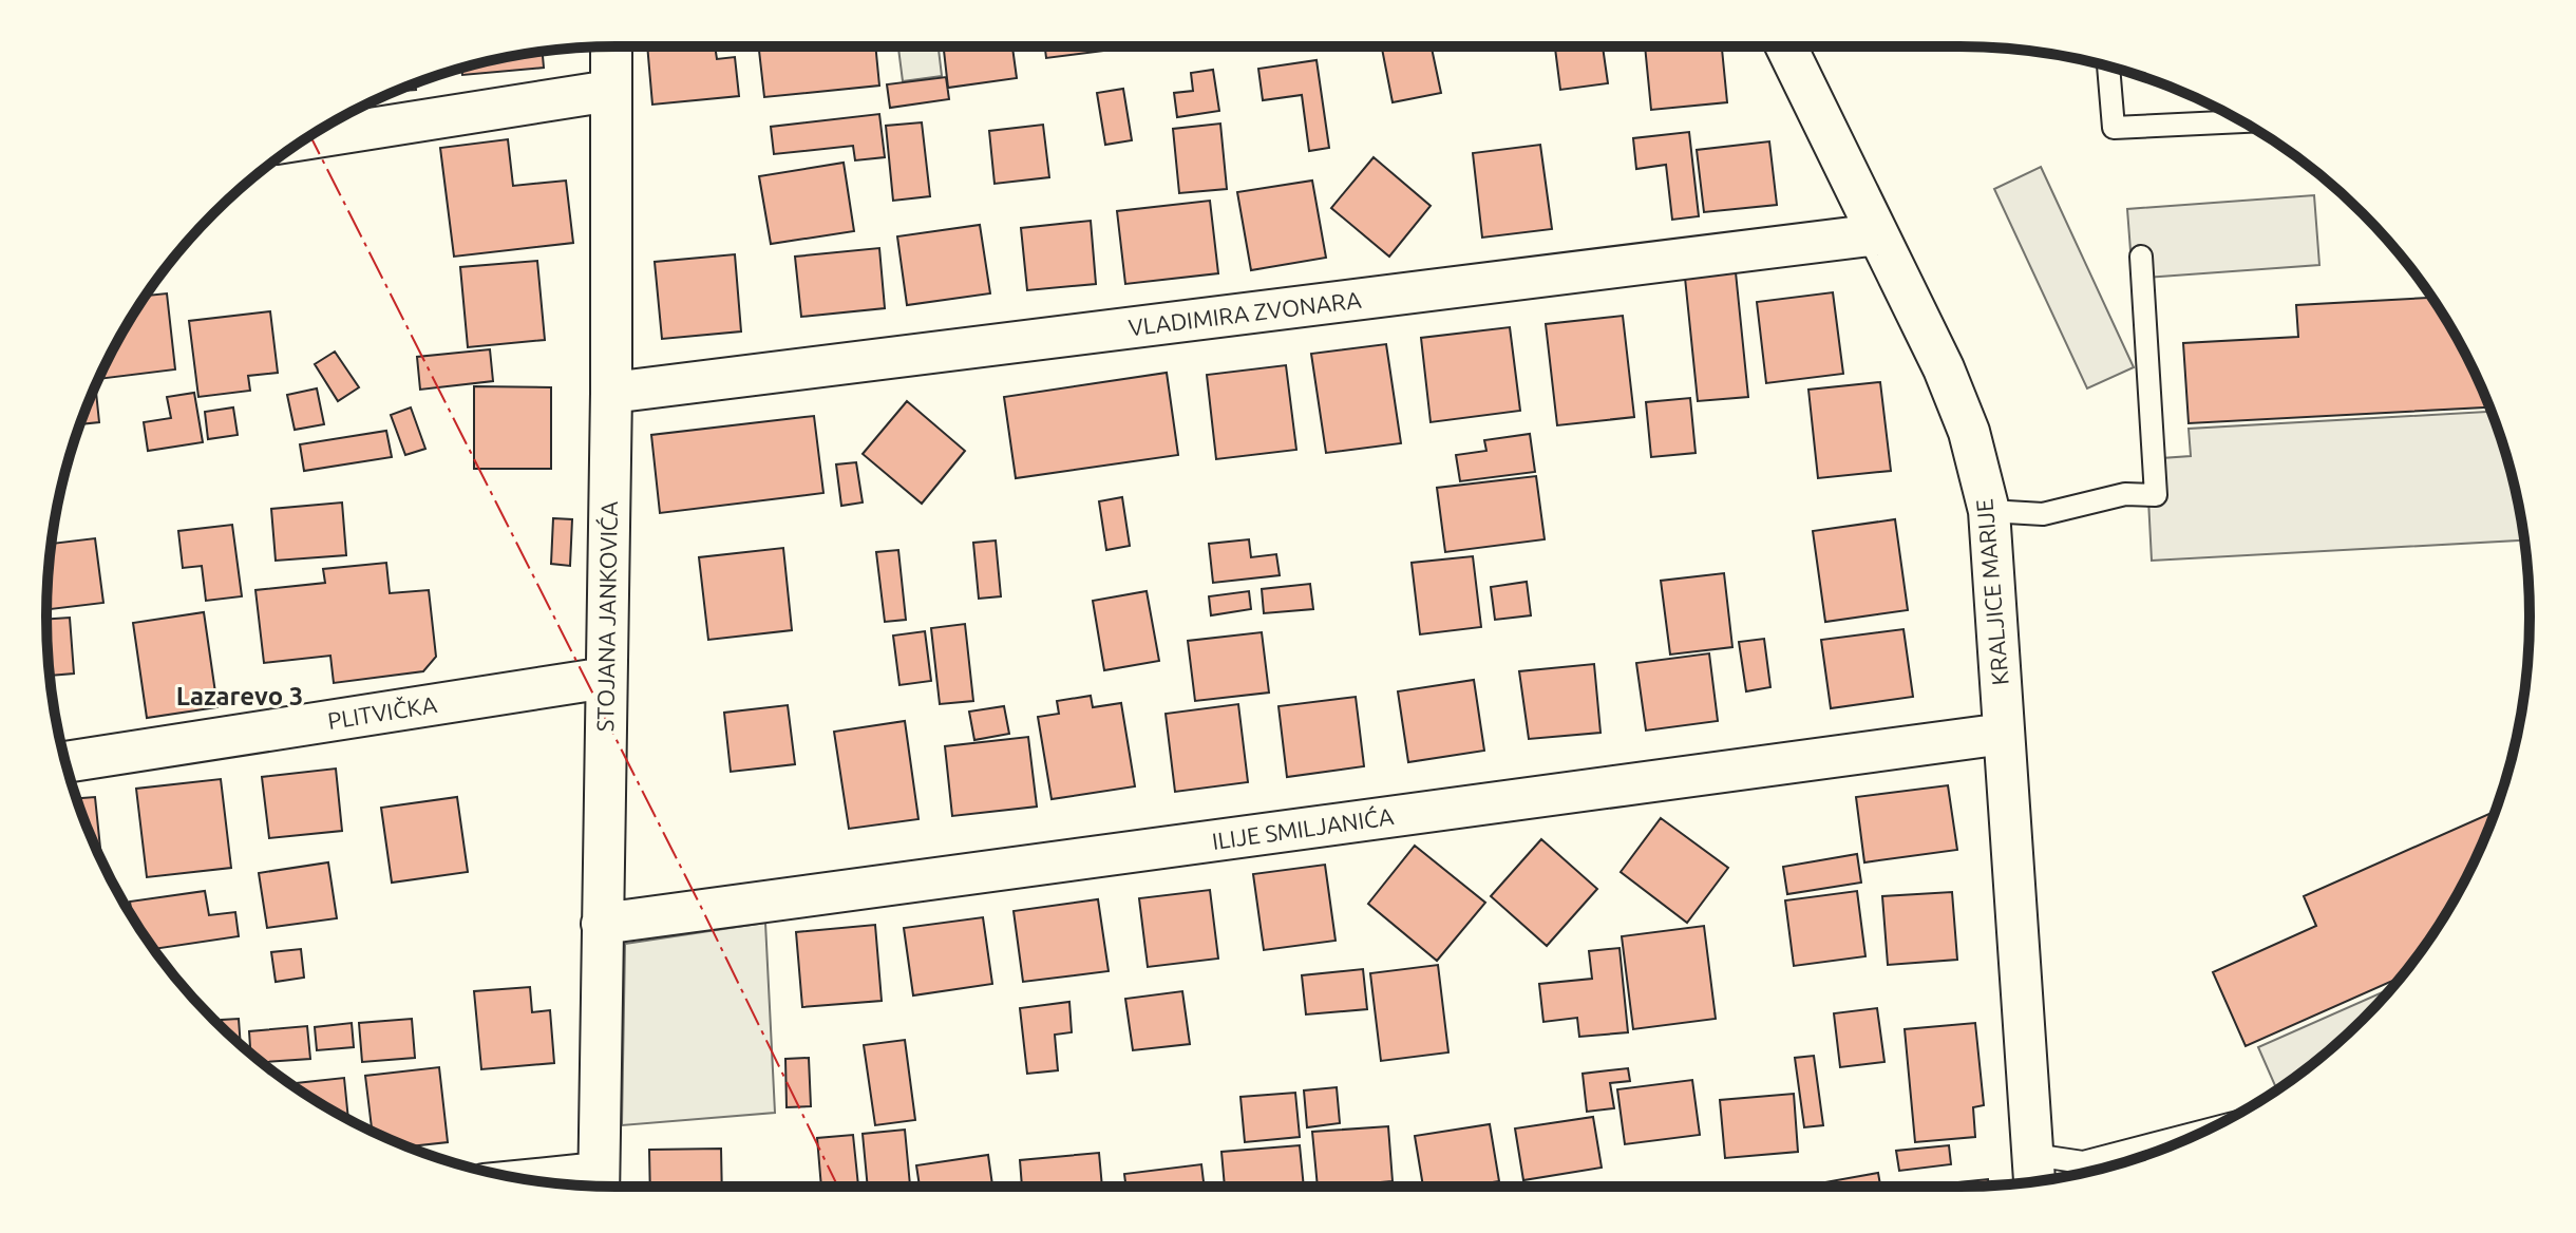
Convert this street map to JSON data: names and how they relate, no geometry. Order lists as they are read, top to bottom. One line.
{"streets":{"street":["VLADIMIRA ZVONARA","KRALJICE MARIJE","STOJANA JANKOVIĆA","PLITVIČKA","ILIJE SMILJANIĆA"]},"crossings":[["VLADIMIRA ZVONARA","KRALJICE MARIJE"],["VLADIMIRA ZVONARA","STOJANA JANKOVIĆA"],["KRALJICE MARIJE","ILIJE SMILJANIĆA"],["STOJANA JANKOVIĆA","PLITVIČKA"],["STOJANA JANKOVIĆA","ILIJE SMILJANIĆA"]],"districts":["Lazarevo 3"]}
